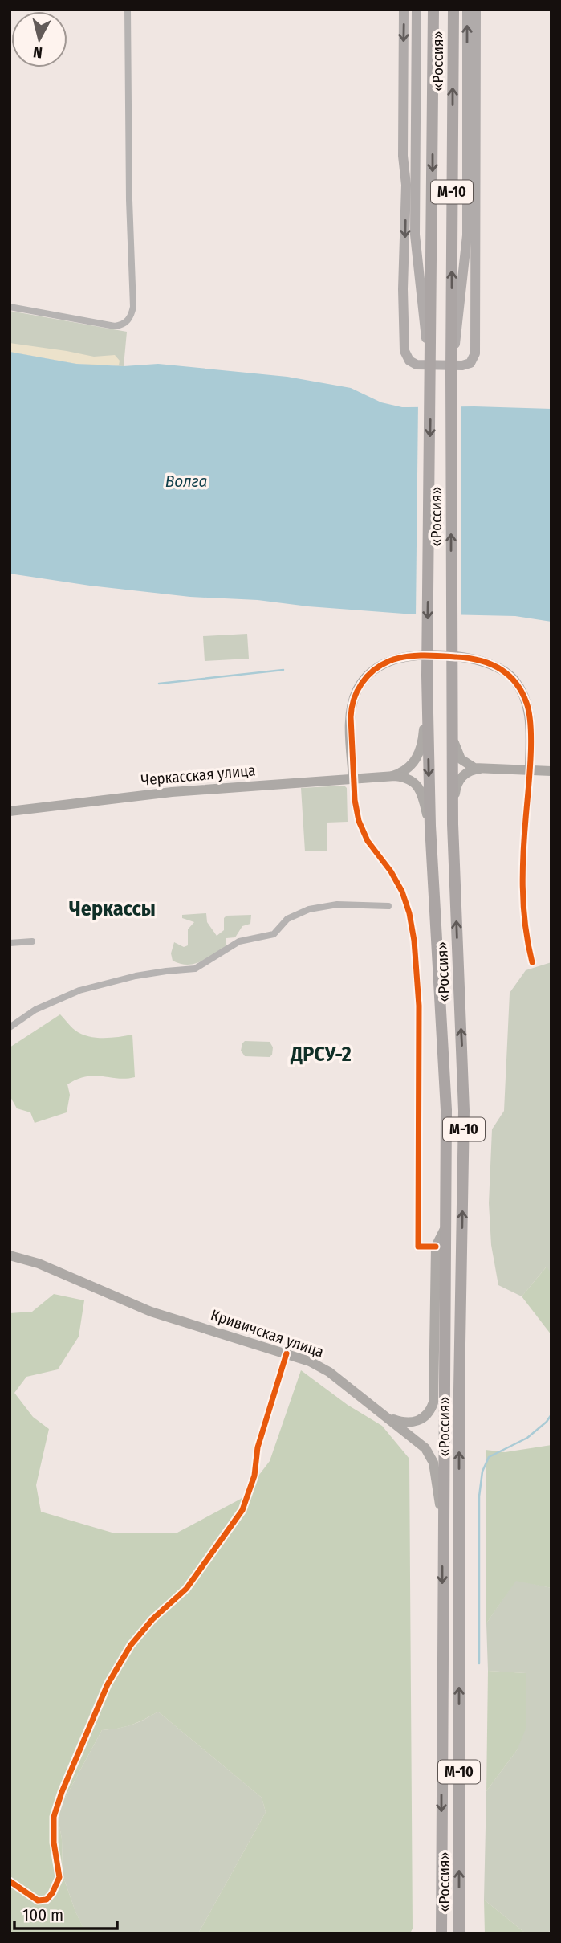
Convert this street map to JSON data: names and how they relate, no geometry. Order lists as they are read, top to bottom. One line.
{"streets":{"highway":["«Россия»","М-10"],"street":["Черкасская улица","Кривичская улица"]},"crossings":[["«Россия»","Черкасская улица"],["«Россия»","Кривичская улица"]],"districts":["Черкассы","ДРСУ-2"],"water":["Волга"],"scale_bar":"100 m","north":"bottom"}
